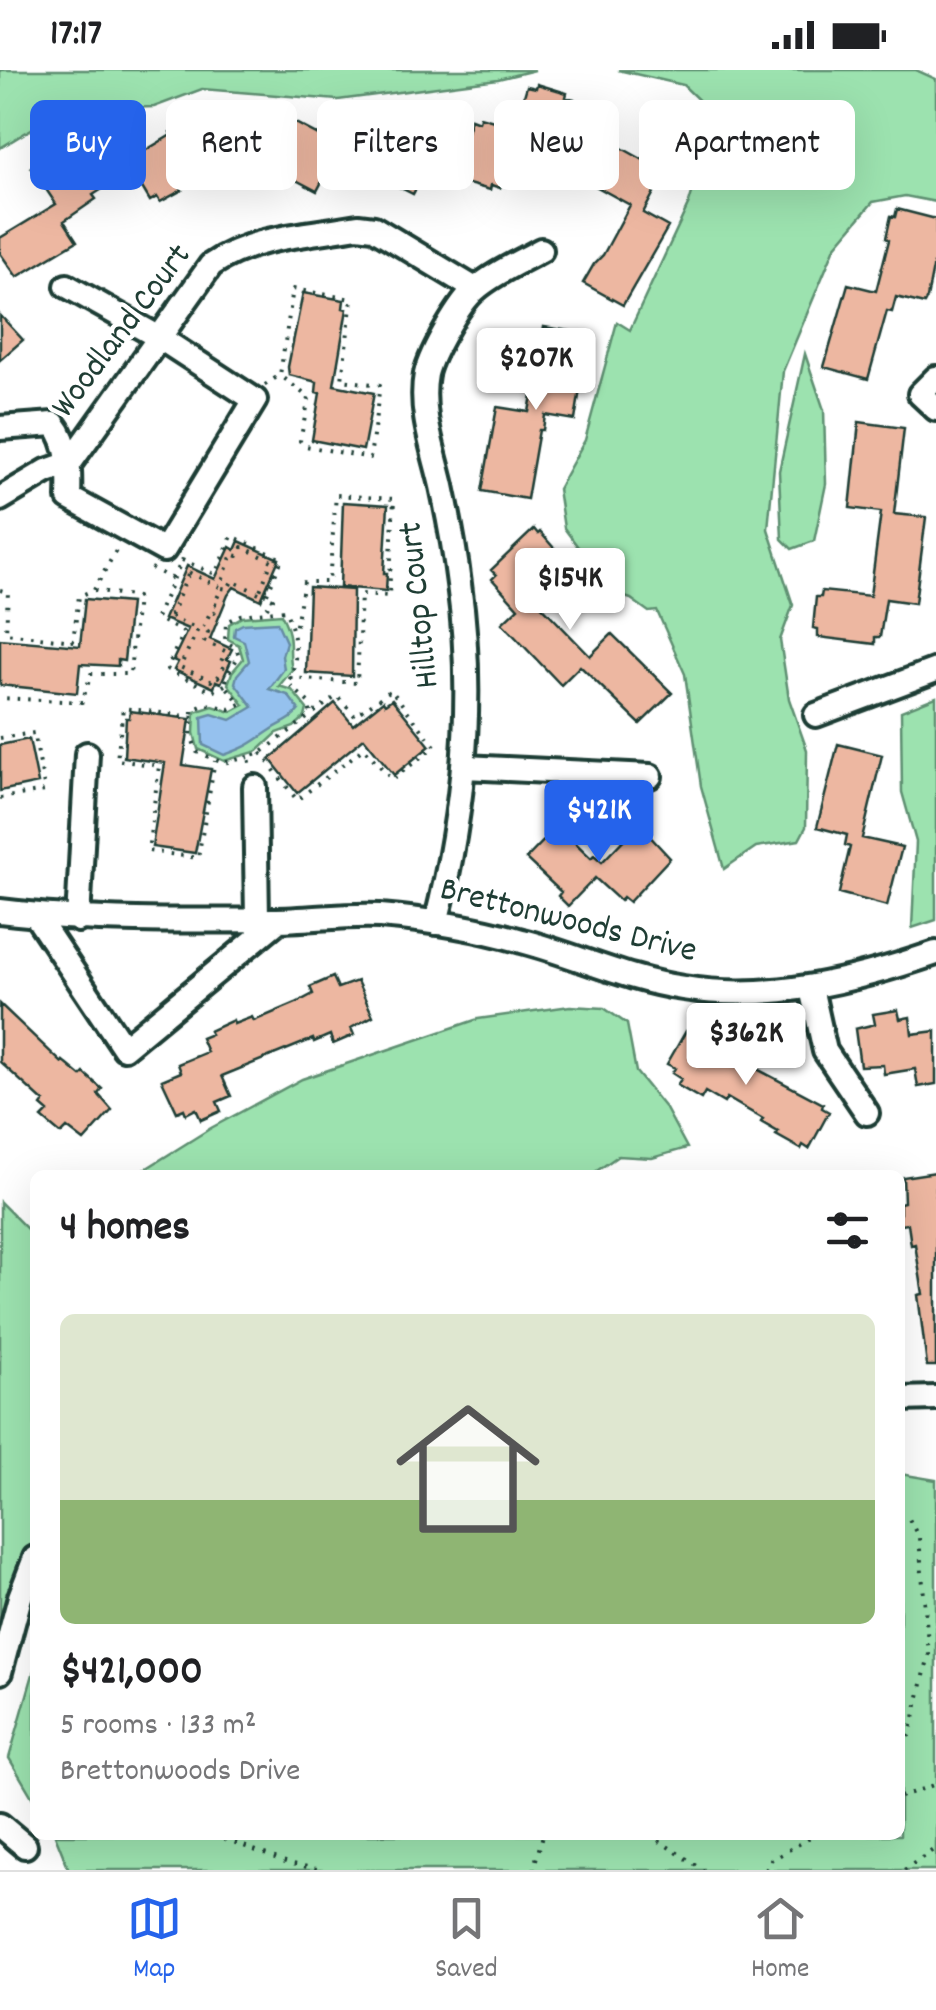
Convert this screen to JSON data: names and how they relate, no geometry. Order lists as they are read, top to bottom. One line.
{"streets":{"street":["Woodland Court","Hilltop Court","Brettonwoods Drive"]},"crossings":[["Woodland Court","Hilltop Court"],["Hilltop Court","Brettonwoods Drive"]],"page":{"status":"17:17","chip":["Buy","Rent","Filters","New","Apartment"],"price":["$207K","$154K","$421K","$362K"],"heading":"4 homes","list":[{"name":"$421,000","note":"5 rooms · 133 m² · Brettonwoods Drive"}],"tabs":["Map","Saved","Home"]}}
